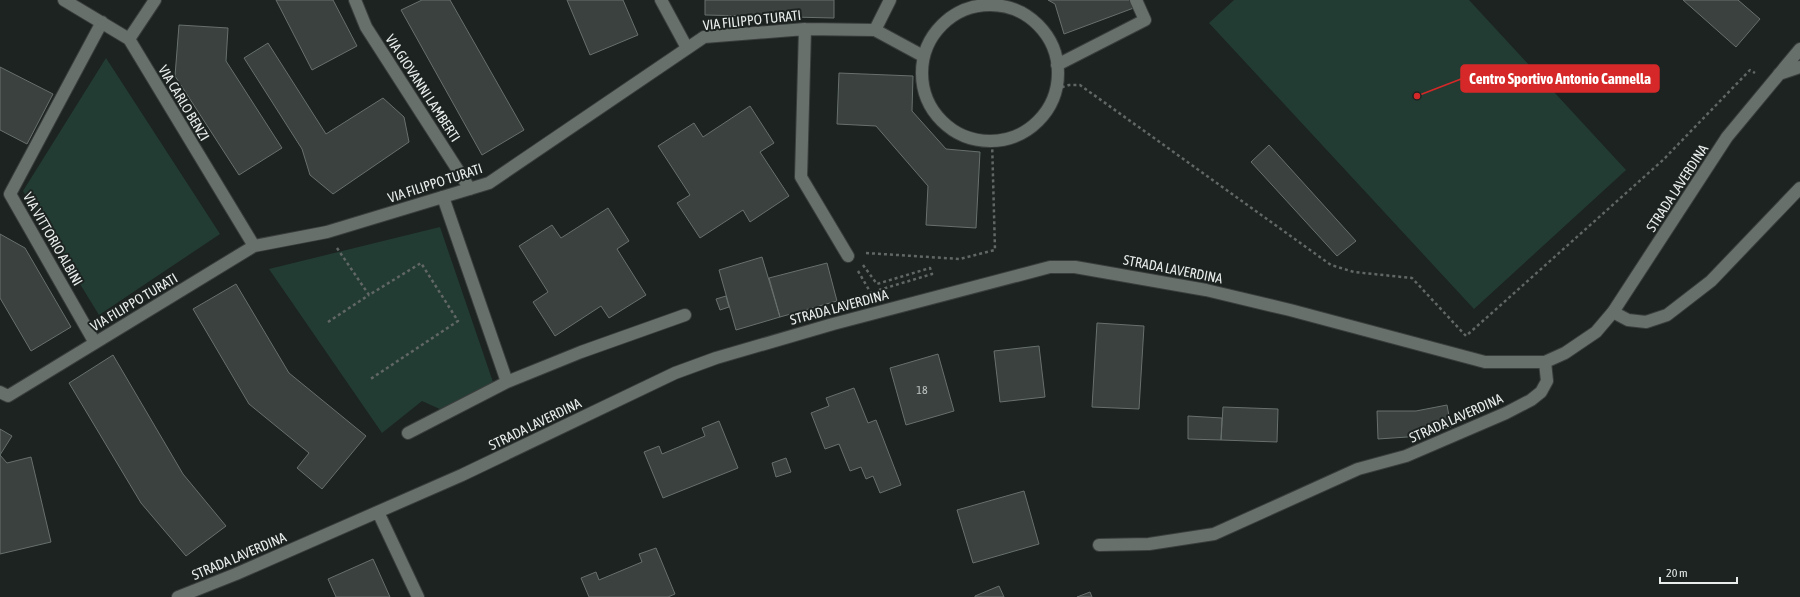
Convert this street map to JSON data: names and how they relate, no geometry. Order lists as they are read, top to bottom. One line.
{"streets":{"street":["VIA FILIPPO TURATI","VIA GIOVANNI LAMBERTI","VIA CARLO BENZI","STRADA LAVERDINA","VIA VITTORIO ALBINI"]},"crossings":[["VIA FILIPPO TURATI","VIA GIOVANNI LAMBERTI"],["VIA FILIPPO TURATI","VIA CARLO BENZI"],["VIA FILIPPO TURATI","VIA VITTORIO ALBINI"],["VIA CARLO BENZI","VIA VITTORIO ALBINI"]],"places":["Centro Sportivo Antonio Cannella"],"house_numbers":["18"],"scale_bar":"20 m"}
